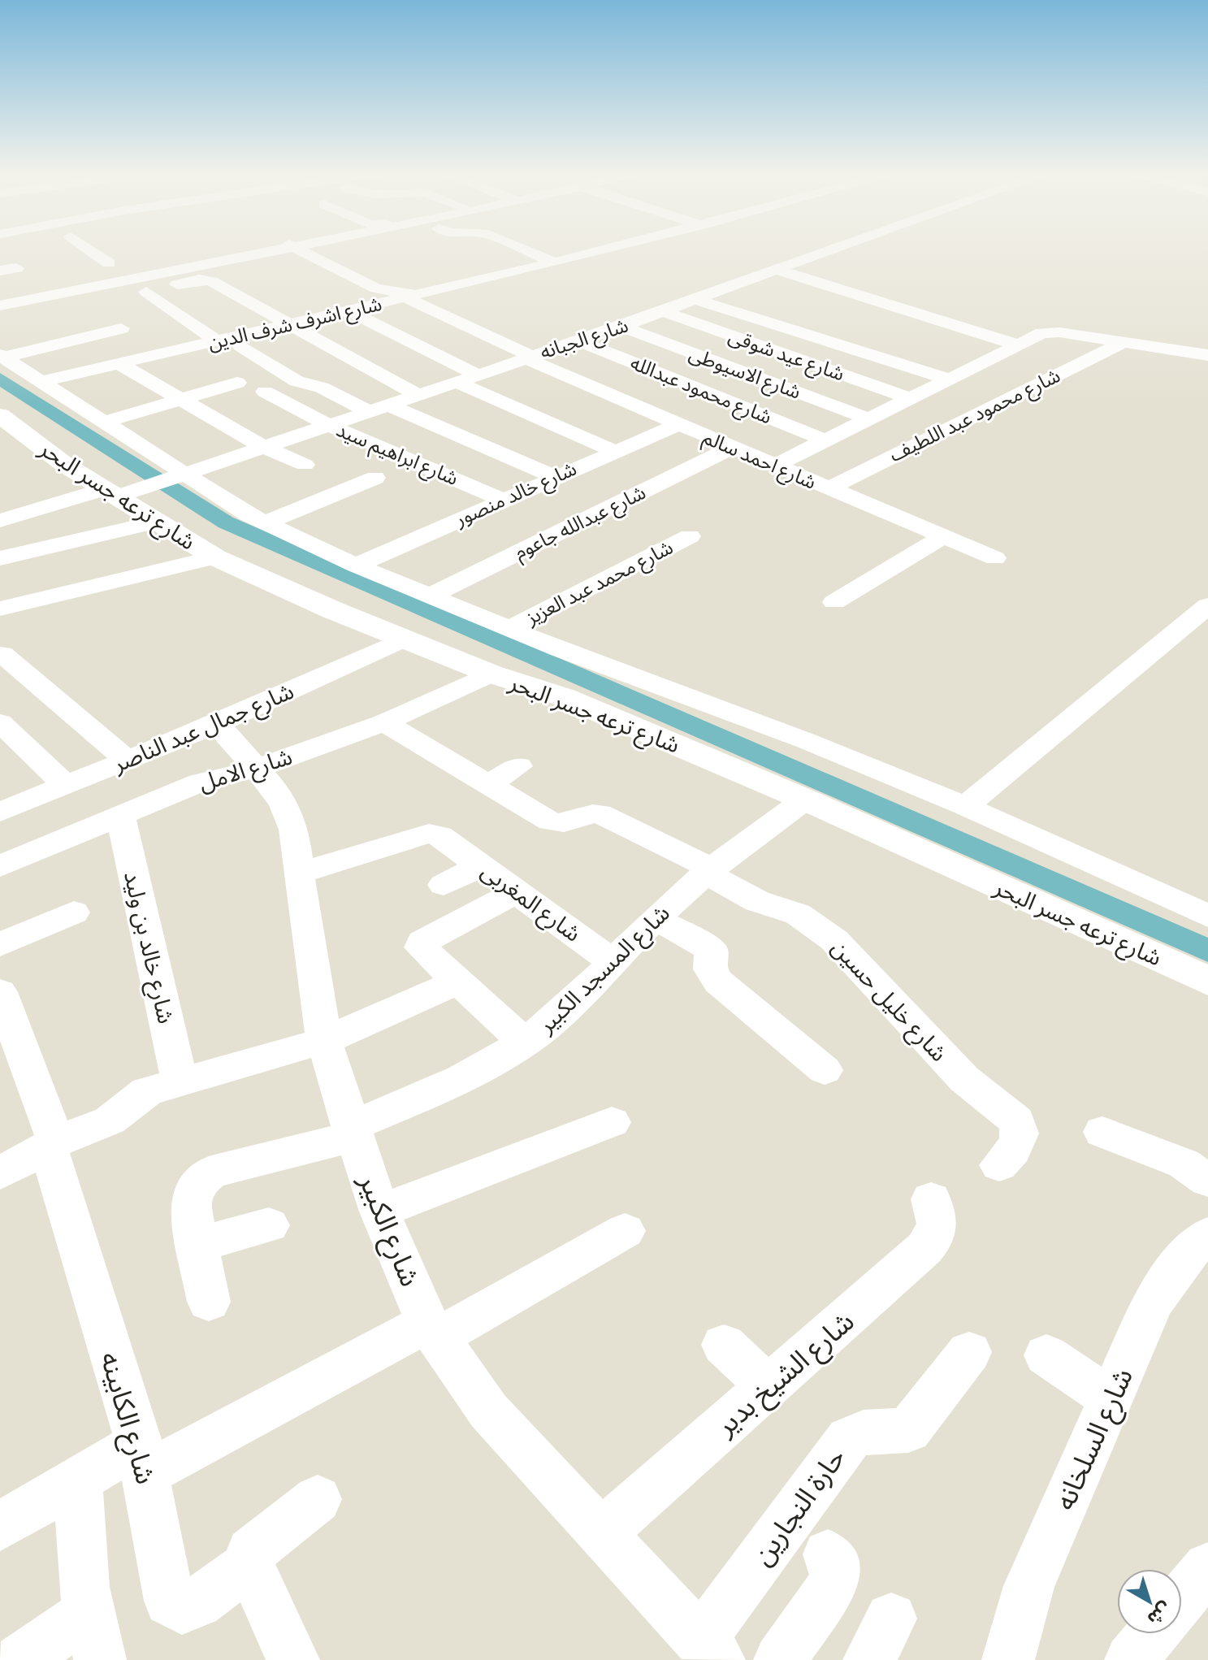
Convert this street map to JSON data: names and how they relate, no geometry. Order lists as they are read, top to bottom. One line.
{"streets":{"street":["شارع اشرف شرف الدين","شارع الجبانه","شارع عيد شوقى","شارع الاسيوطى","شارع محمود عبدالله","شارع محمود عبد اللطيف","شارع ابراهيم سيد","شارع احمد سالم","شارع خالد منصور","شارع ترعه جسر البحر","شارع عبدالله جاعوم","شارع محمد عبد العزيز","شارع جمال عبد الناصر","شارع الامل","شارع المغربى","شارع خالد بن وليد","شارع المسجد الكبير","شارع خليل حسين","شارع الكبير","شارع الشيخ بدير","شارع الكابينه","شارع السلخانه","حارة النجارين"]},"crossings":[["شارع اشرف شرف الدين","شارع احمد سالم"],["شارع اشرف شرف الدين","شارع ترعه جسر البحر"],["شارع الجبانه","شارع عيد شوقى"],["شارع الجبانه","شارع الاسيوطى"],["شارع الجبانه","شارع محمود عبدالله"],["شارع الجبانه","شارع ابراهيم سيد"],["شارع الجبانه","شارع احمد سالم"],["شارع الجبانه","شارع ترعه جسر البحر"],["شارع محمود عبد اللطيف","شارع احمد سالم"],["شارع ابراهيم سيد","شارع خالد منصور"],["شارع احمد سالم","شارع خالد منصور"],["شارع احمد سالم","شارع عبدالله جاعوم"],["شارع خالد منصور","شارع ترعه جسر البحر"],["شارع ترعه جسر البحر","شارع عبدالله جاعوم"],["شارع ترعه جسر البحر","شارع محمد عبد العزيز"],["شارع ترعه جسر البحر","شارع جمال عبد الناصر"],["شارع ترعه جسر البحر","شارع الامل"],["شارع ترعه جسر البحر","شارع المسجد الكبير"],["شارع جمال عبد الناصر","شارع الكبير"],["شارع الامل","شارع خالد بن وليد"],["شارع الامل","شارع الكبير"],["شارع المغربى","شارع المسجد الكبير"],["شارع المغربى","شارع الكبير"],["شارع المسجد الكبير","شارع خليل حسين"],["شارع المسجد الكبير","شارع الكبير"],["شارع الكبير","شارع الشيخ بدير"],["شارع الكبير","حارة النجارين"]],"north":"bottom right"}
